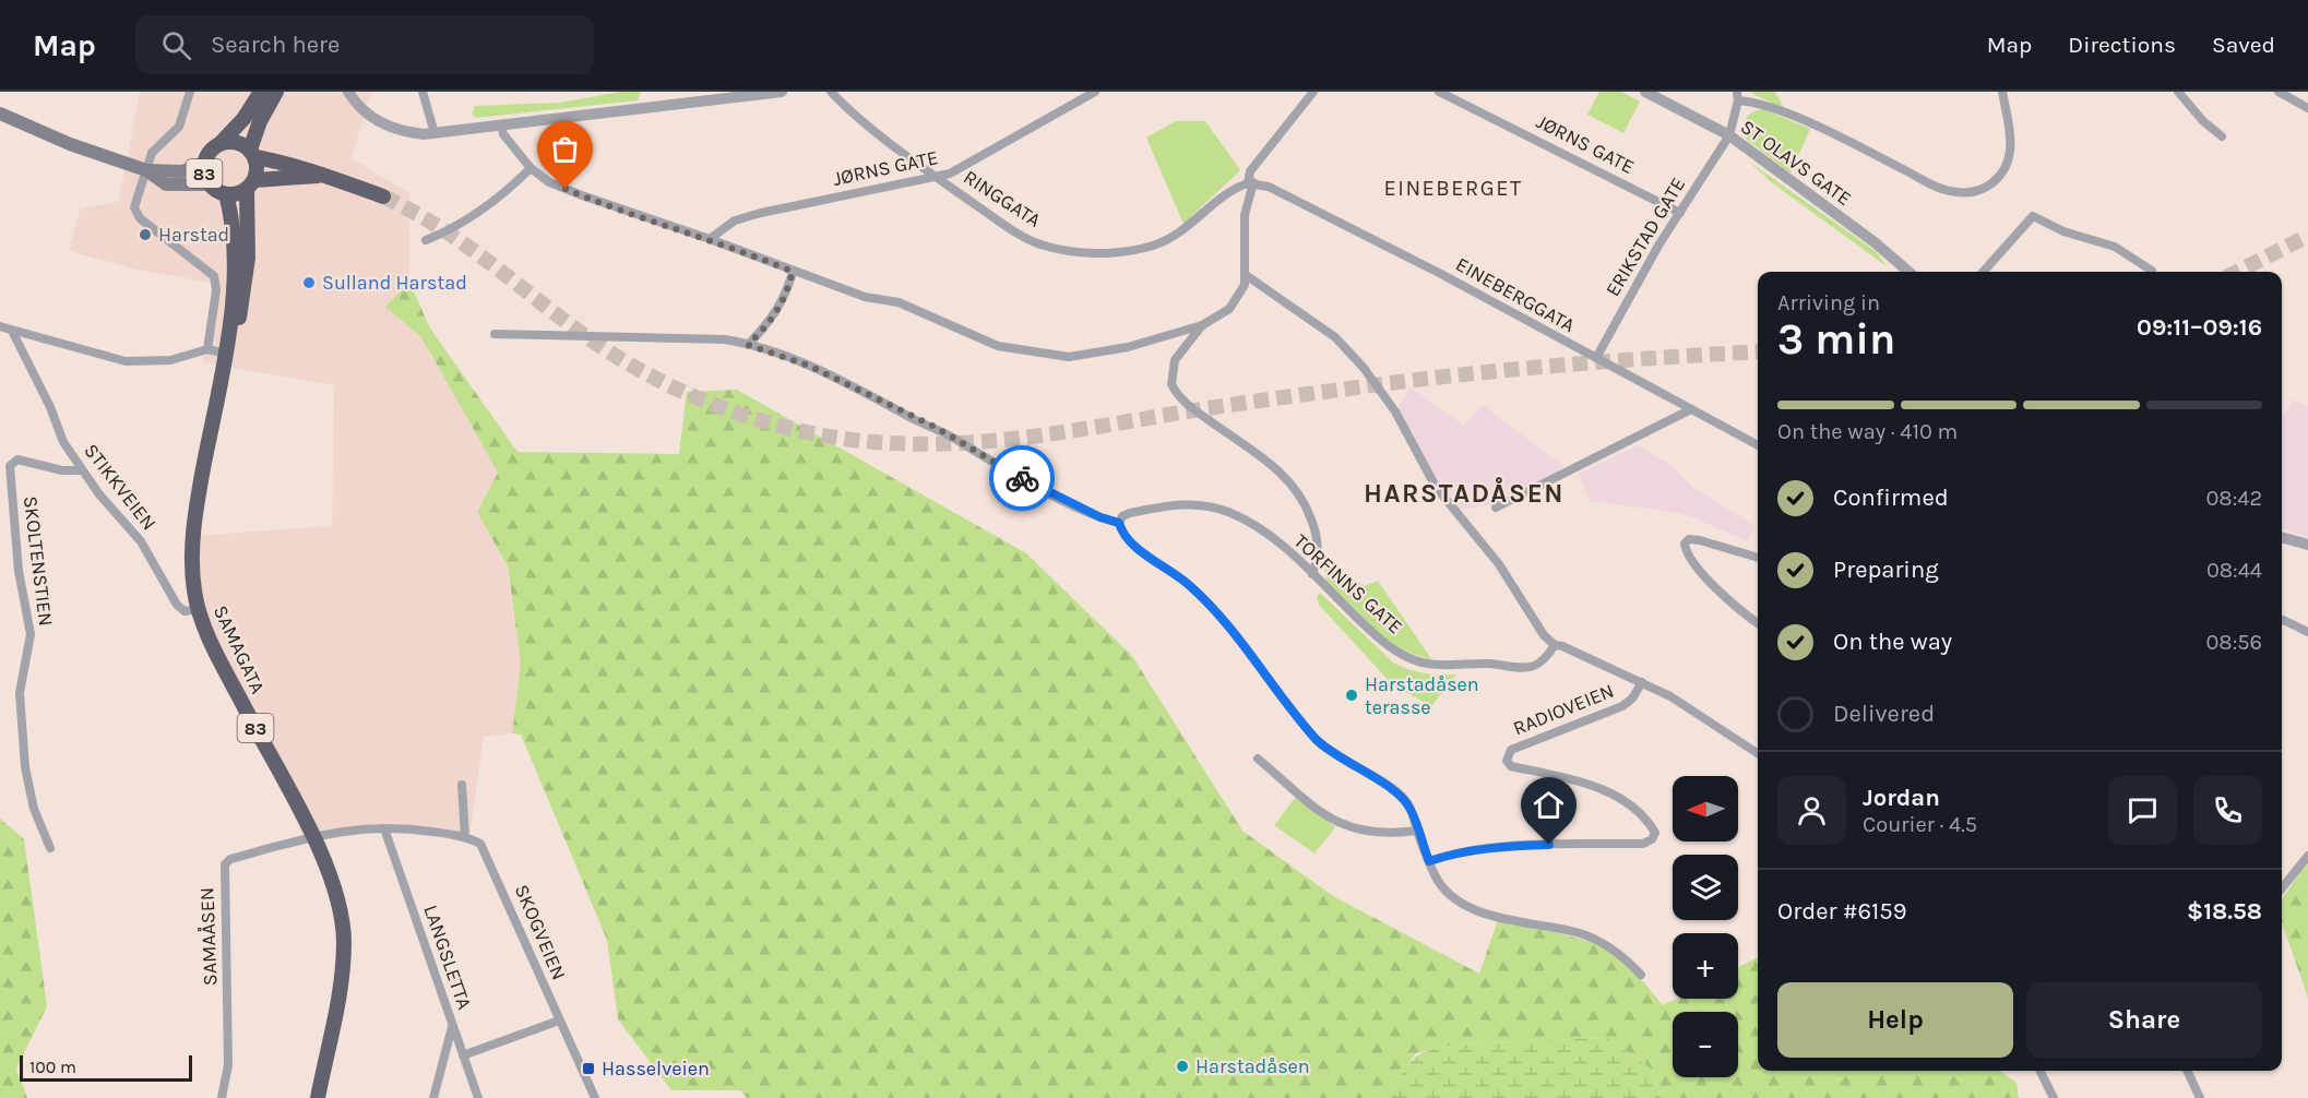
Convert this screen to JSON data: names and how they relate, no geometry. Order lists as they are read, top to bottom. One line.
{"streets":{"highway":["83","SAMAGATA"],"street":["JØRNS GATE","ST OLAVS GATE","RINGGATA","ERIKSTAD GATE","EINEBERGGATA","STIKKVEIEN","SKOLTENSTIEN","TORFINNS GATE","RADIOVEIEN","SKOGVEIEN","SAMAÅSEN","LANGSLETTA"]},"crossings":[["JØRNS GATE","RINGGATA"],["JØRNS GATE","ERIKSTAD GATE"],["ST OLAVS GATE","ERIKSTAD GATE"],["83","SAMAGATA"],["RINGGATA","EINEBERGGATA"],["ERIKSTAD GATE","EINEBERGGATA"],["STIKKVEIEN","SKOLTENSTIEN"],["STIKKVEIEN","SAMAGATA"],["SAMAGATA","SAMAÅSEN"]],"districts":["EINEBERGET","HARSTADÅSEN"],"places":{"other":["Harstad","Sulland Harstad","Harstadåsen terasse","Harstadåsen"],"transit":["Hasselveien"]},"scale_bar":"100 m","north":"left","page":{"header":"Map","search":"Search here","nav":["Map","Directions","Saved"],"heading":["3 min","Arriving in","09:11–09:16"],"panel":["Jordan","Courier · 4.5","Order #6159","$18.58"],"bar":"On the way · 410 m","list":[["Confirmed","08:42"],["Preparing","08:44"],["On the way","08:56"],"Delivered"],"map_buttons":["+","−"],"buttons":["Help","Share"],"scale":"100 m"}}
